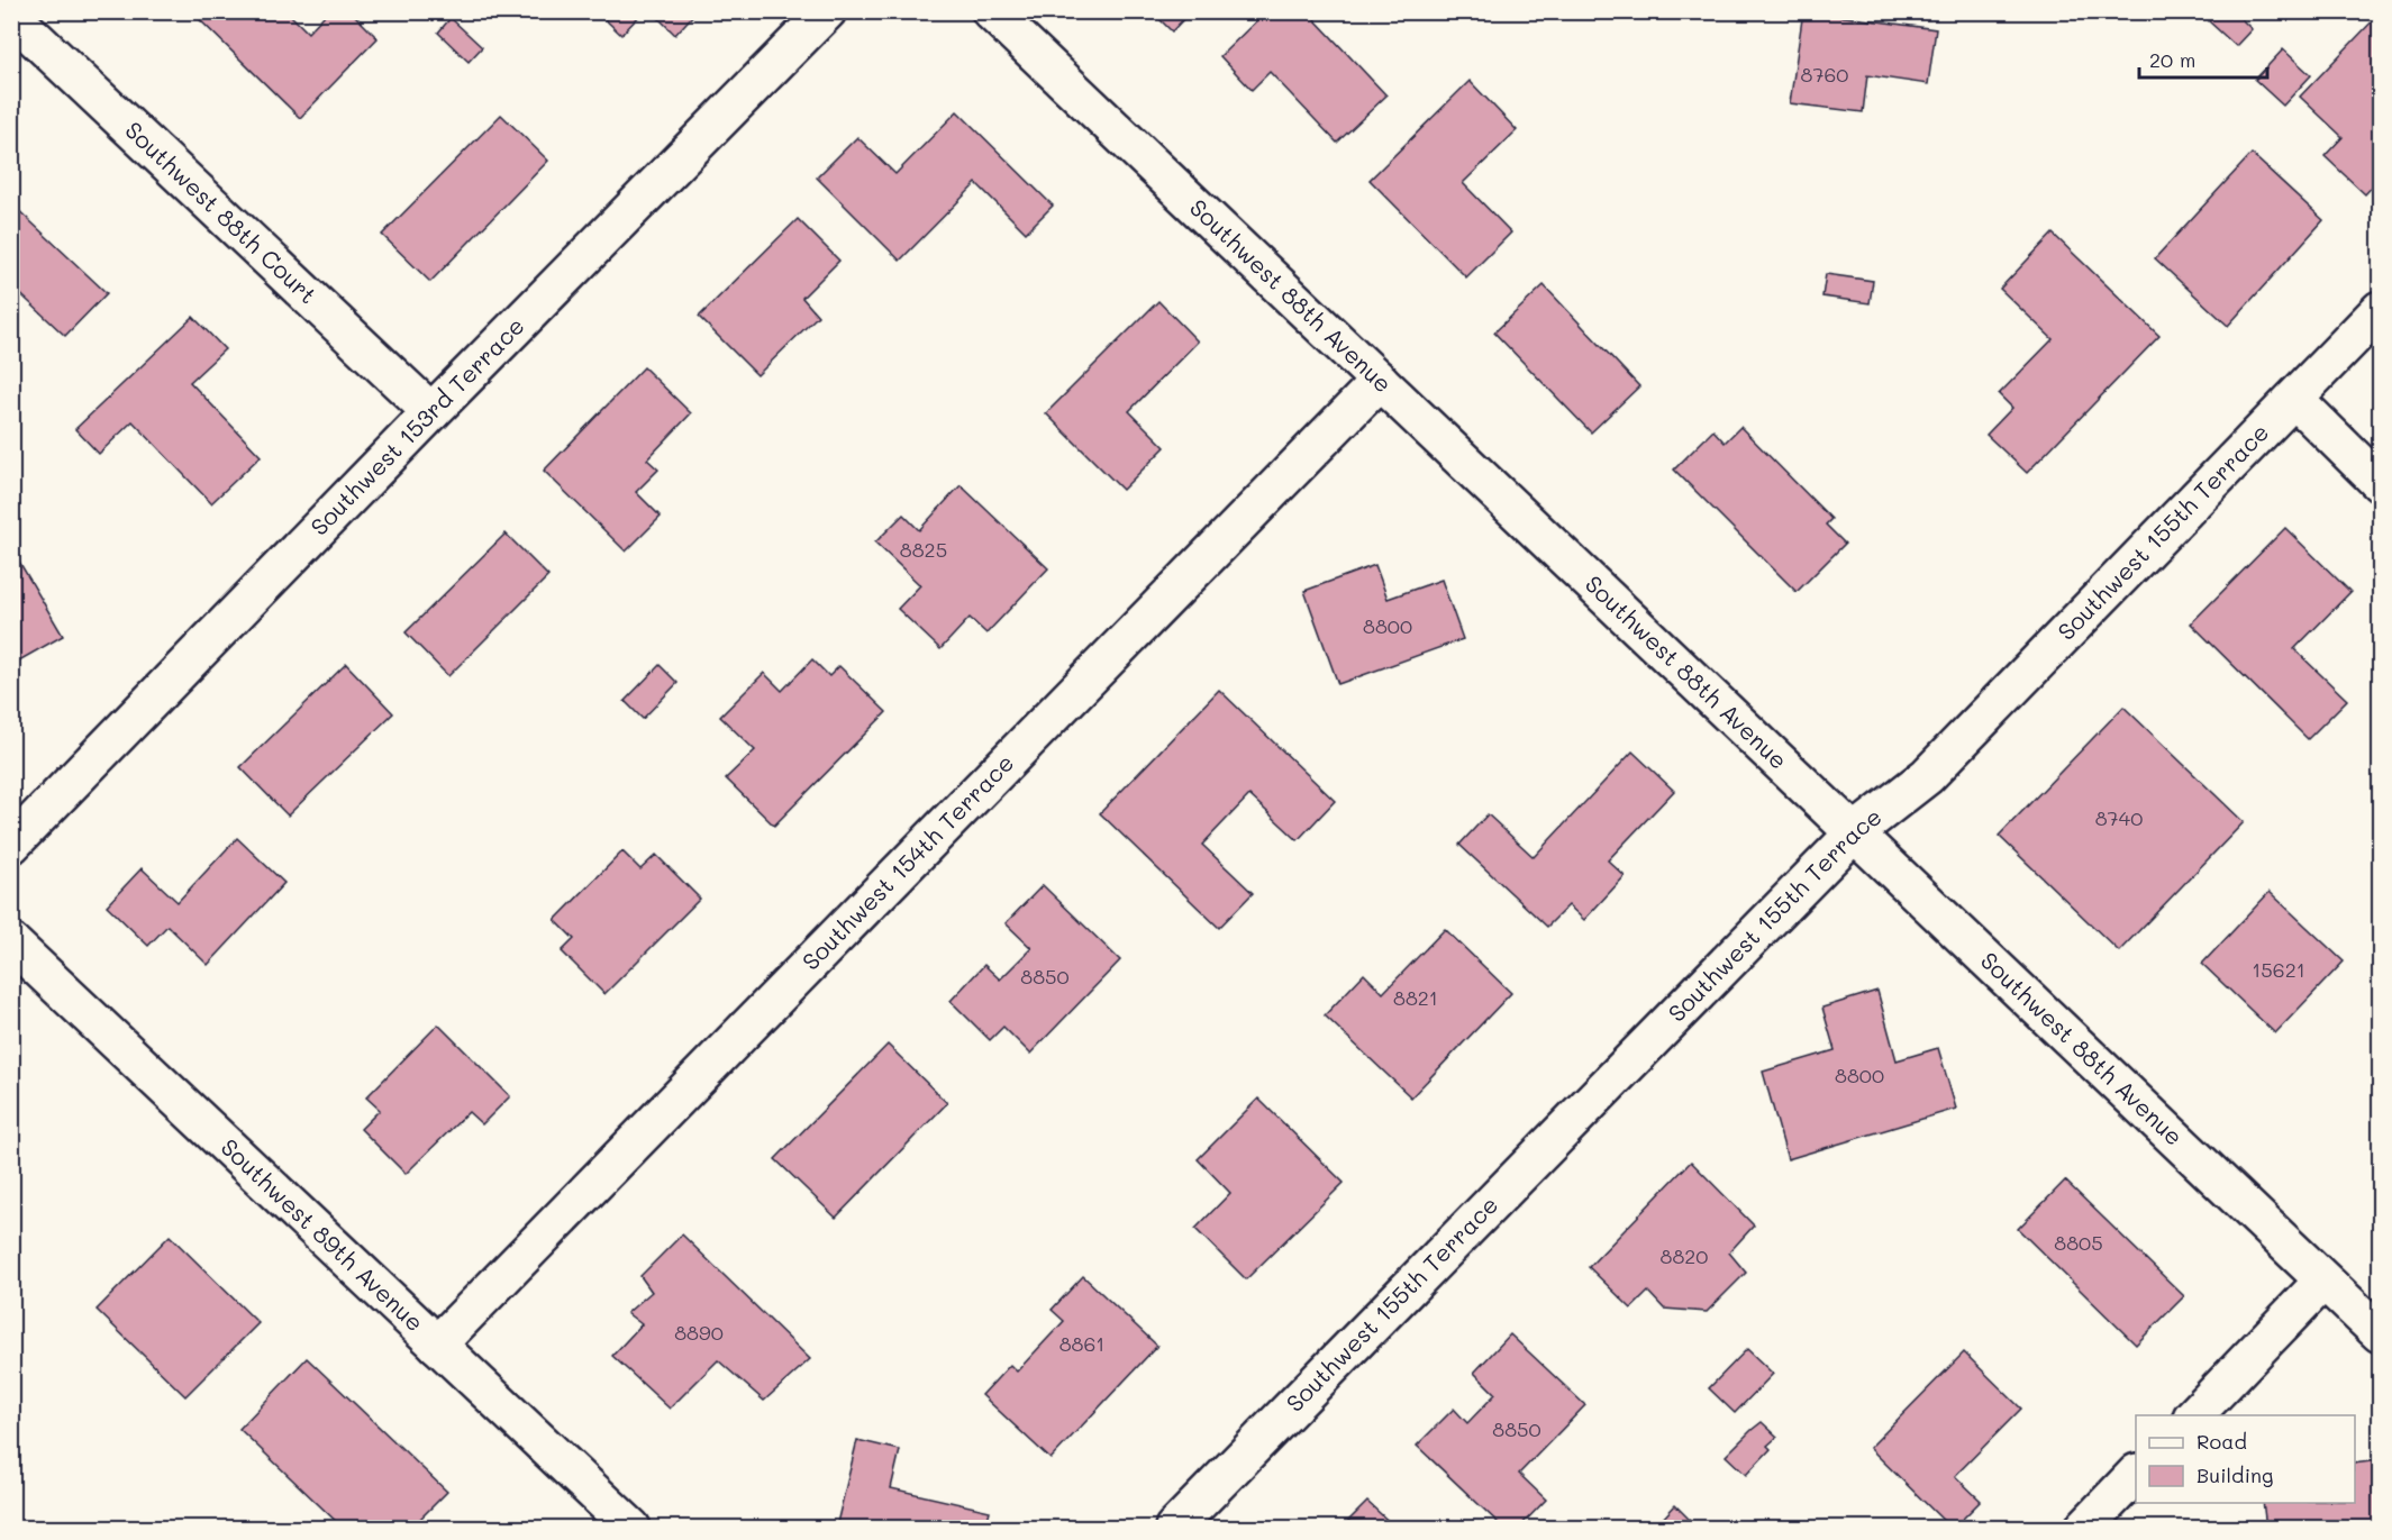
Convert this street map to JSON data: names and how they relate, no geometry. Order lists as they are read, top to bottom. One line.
{"streets":{"street":["Southwest 88th Court","Southwest 88th Avenue","Southwest 153rd Terrace","Southwest 155th Terrace","Southwest 154th Terrace","Southwest 89th Avenue"]},"crossings":[["Southwest 88th Court","Southwest 153rd Terrace"],["Southwest 88th Avenue","Southwest 155th Terrace"],["Southwest 88th Avenue","Southwest 154th Terrace"],["Southwest 154th Terrace","Southwest 89th Avenue"]],"house_numbers":["8760","8825","8800","8740","15621","8850","8821","8800","8805","8820","8890","8861","8850"],"legend":["Road","Building"],"scale_bar":"20 m"}
